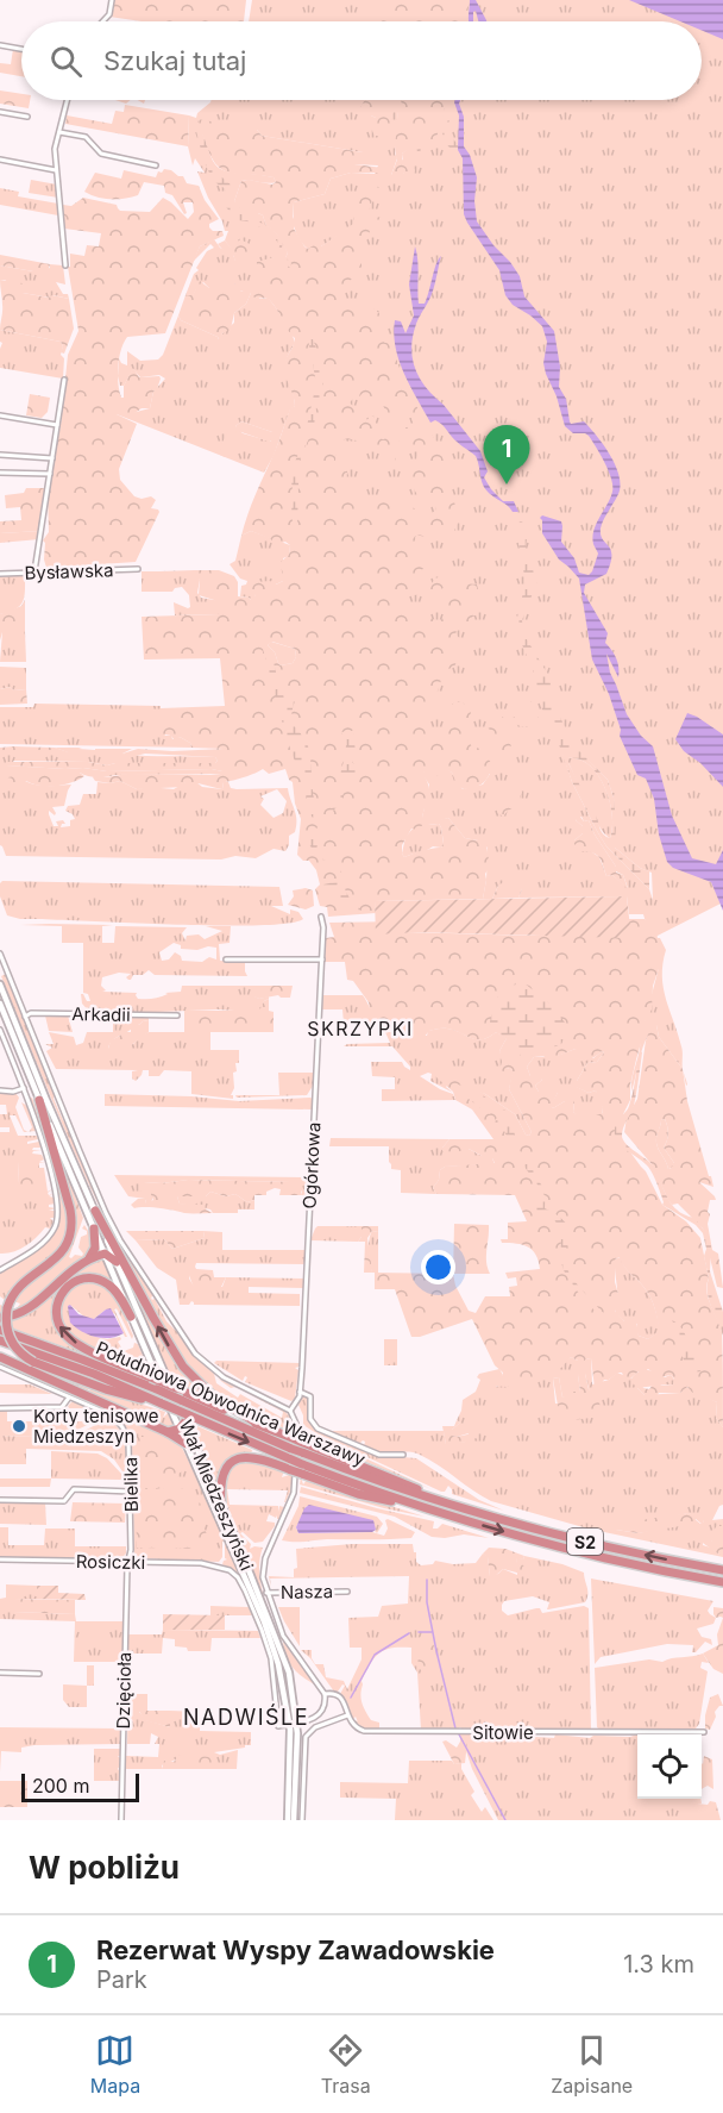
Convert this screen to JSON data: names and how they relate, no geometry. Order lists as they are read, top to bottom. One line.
{"streets":{"highway":["Południowa Obwodnica Warszawy","S2"],"main road":["Wał Miedzeszyński"],"street":["Bysławska","Arkadii","Ogórkowa","Bielika","Rosiczki","Nasza","Dzięcioła","Sitowie"]},"crossings":[["Południowa Obwodnica Warszawy","Wał Miedzeszyński"],["Południowa Obwodnica Warszawy","S2"],["Bielika","Rosiczki"],["Bielika","Dzięcioła"],["Rosiczki","Dzięcioła"]],"districts":["SKRZYPKI","NADWIŚLE"],"places":["Korty tenisowe Miedzeszyn"],"scale_bar":"200 m","page":{"search":"Szukaj tutaj","pins":"1","scale":"200 m","heading":"W pobliżu","list":[{"mark":"1","name":"Rezerwat Wyspy Zawadowskie","note":"Park","value":"1.3 km"}],"nav":["Mapa","Trasa","Zapisane"]}}
